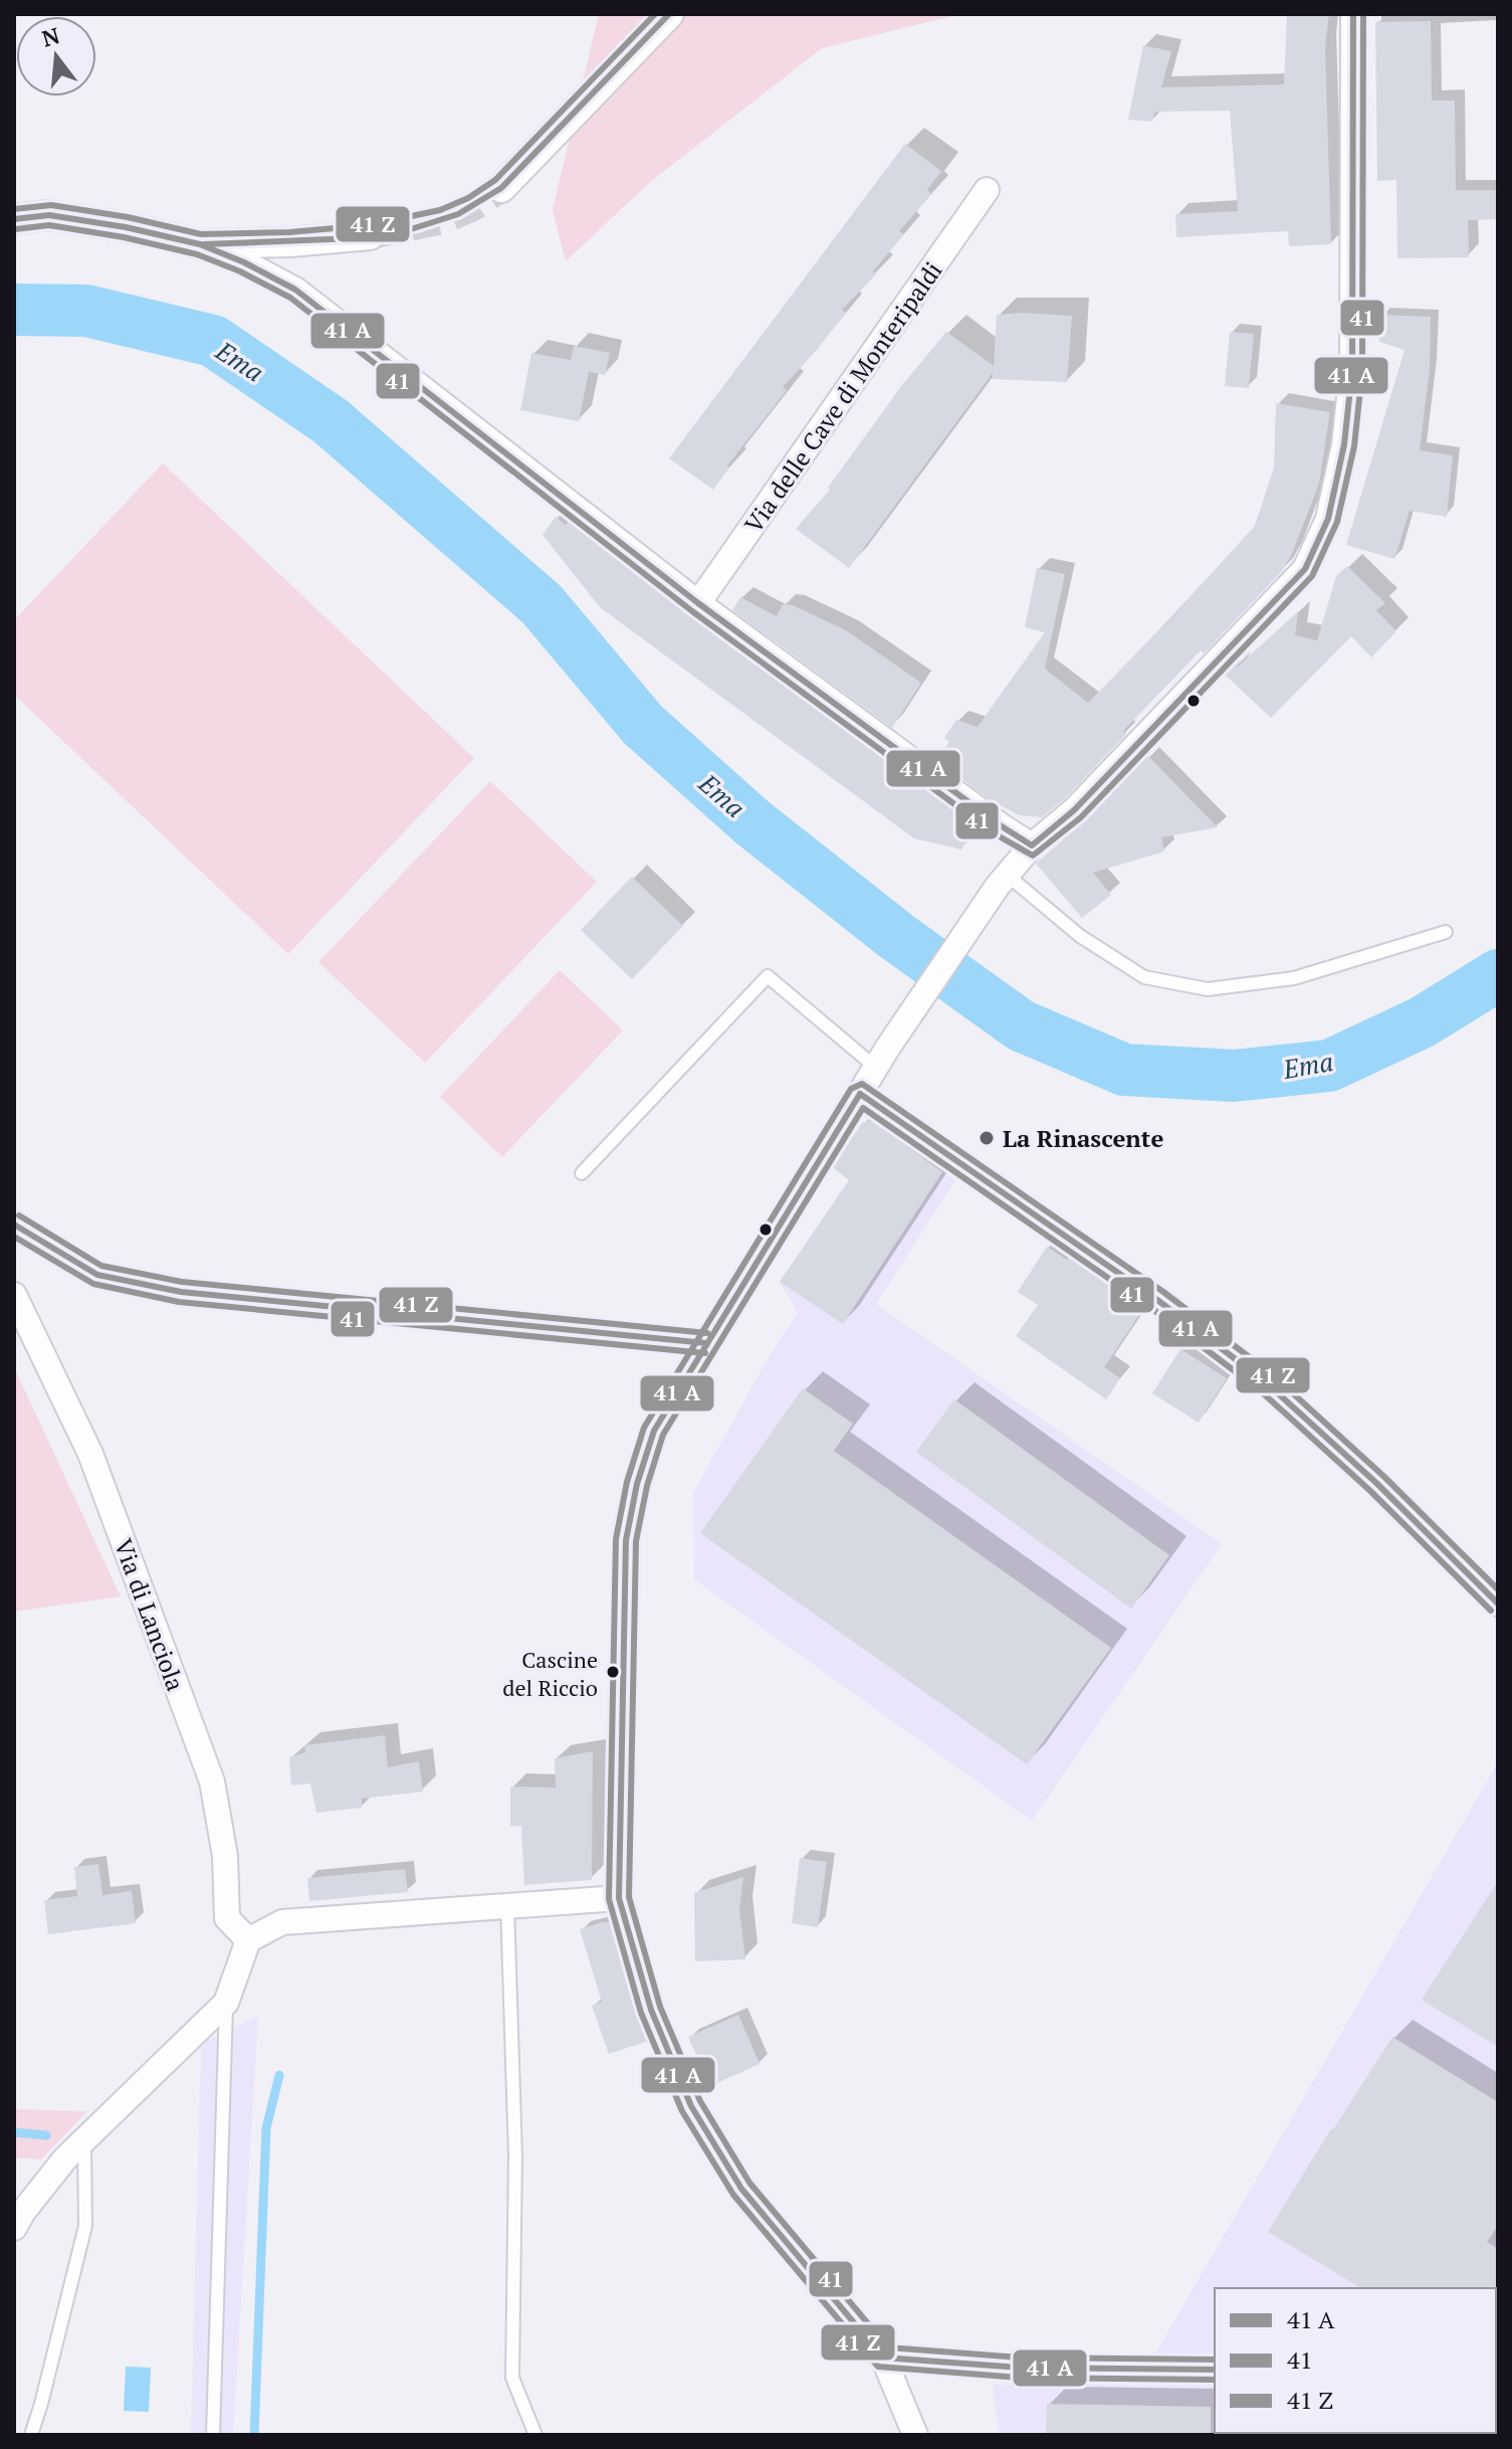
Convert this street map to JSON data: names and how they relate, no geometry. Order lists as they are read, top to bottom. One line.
{"streets":{"street":["Via delle Cave di Monteripaldi","Via di Lanciola"]},"water":["Ema"],"places":["La Rinascente","Cascine del Riccio"],"lines":["transit line 41"],"legend":["41 A","41","41 Z"],"north":"top"}
